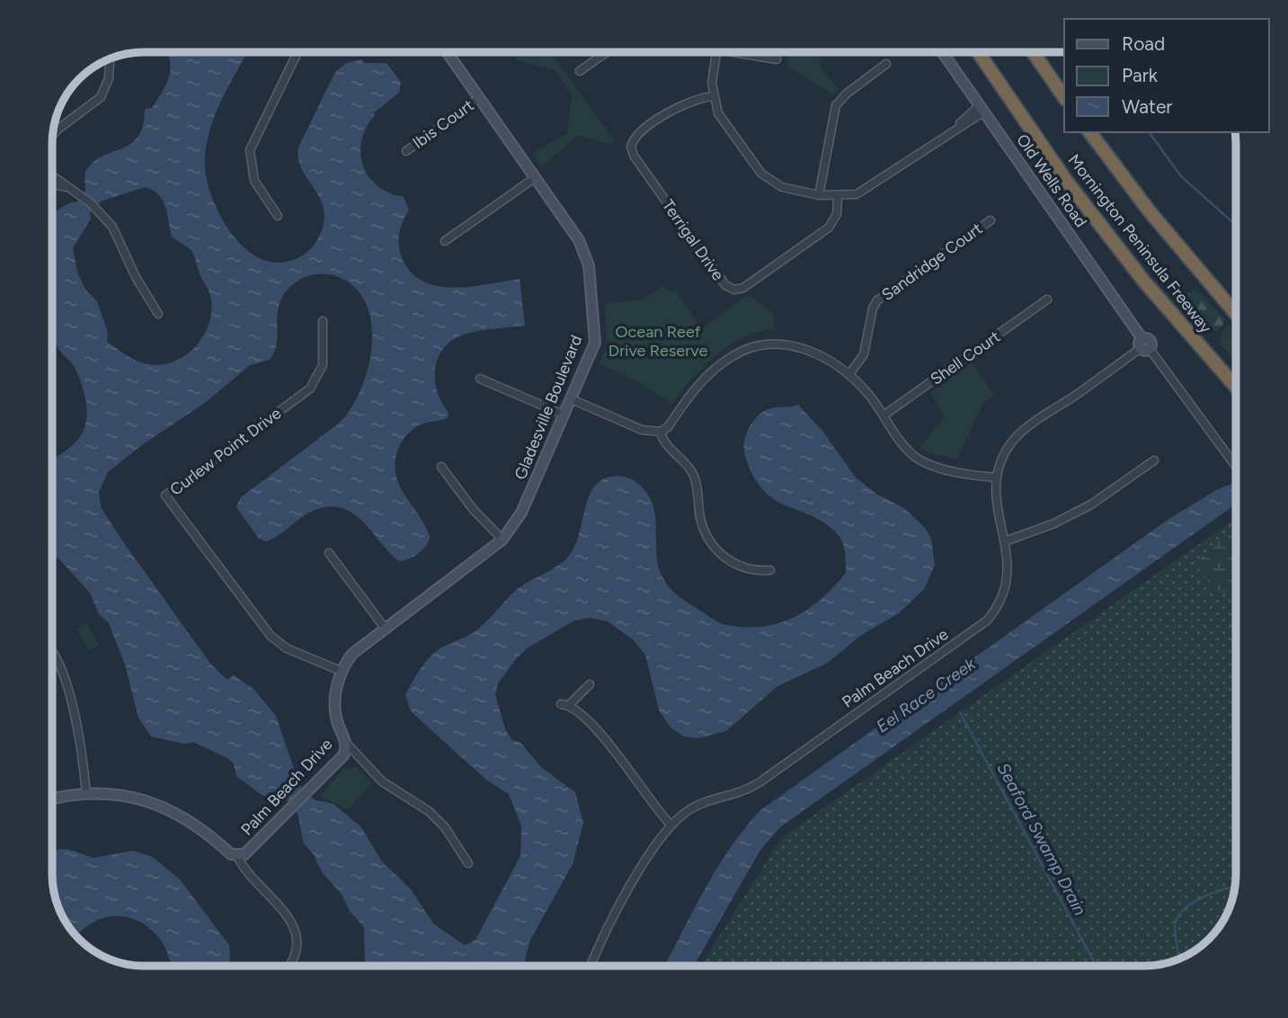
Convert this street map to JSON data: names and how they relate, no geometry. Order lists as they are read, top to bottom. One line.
{"streets":{"highway":["Mornington Peninsula Freeway"],"street":["Ibis Court","Old Wells Road","Terrigal Drive","Sandridge Court","Shell Court","Gladesville Boulevard","Curlew Point Drive","Palm Beach Drive"]},"crossings":[["Ibis Court","Gladesville Boulevard"],["Old Wells Road","Palm Beach Drive"],["Gladesville Boulevard","Curlew Point Drive"]],"water":["Eel Race Creek","Seaford Swamp Drain"],"parks":["Ocean Reef Drive Reserve"],"legend":["Road","Park","Water"]}
